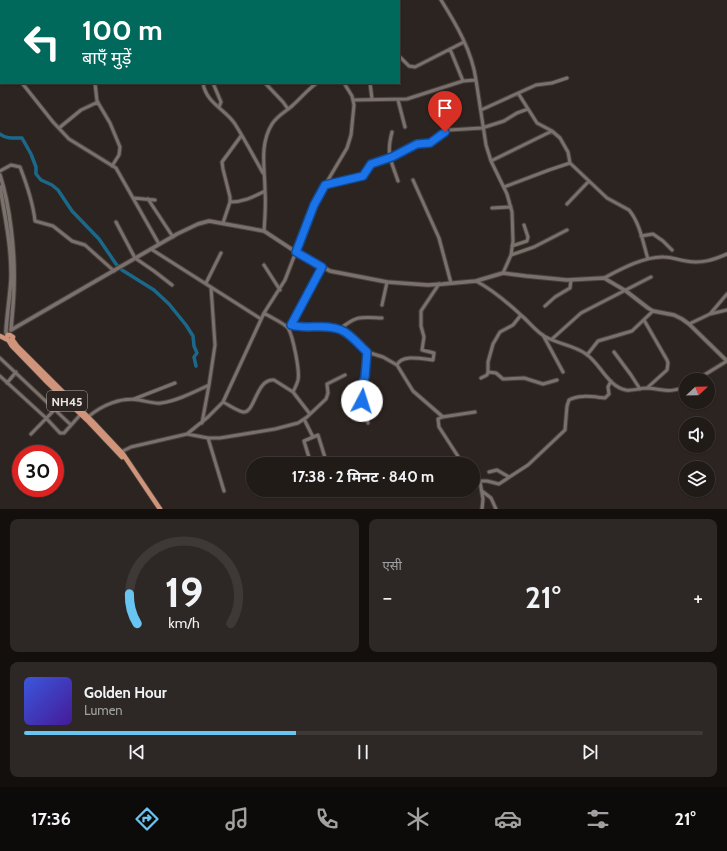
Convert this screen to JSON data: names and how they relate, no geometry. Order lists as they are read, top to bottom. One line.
{"streets":{"highway":["NH45"]},"north":"right","page":{"turn":["100 m","बाएँ मुड़ें"],"limit":"30","trip":"17:38 · 2 मिनट · 840 m","tile":"एसी","heat":["−","21°","+"],"song":["Golden Hour","Lumen"],"tabs":["17:36","21°"],"gauge":["19","km/h"]}}
